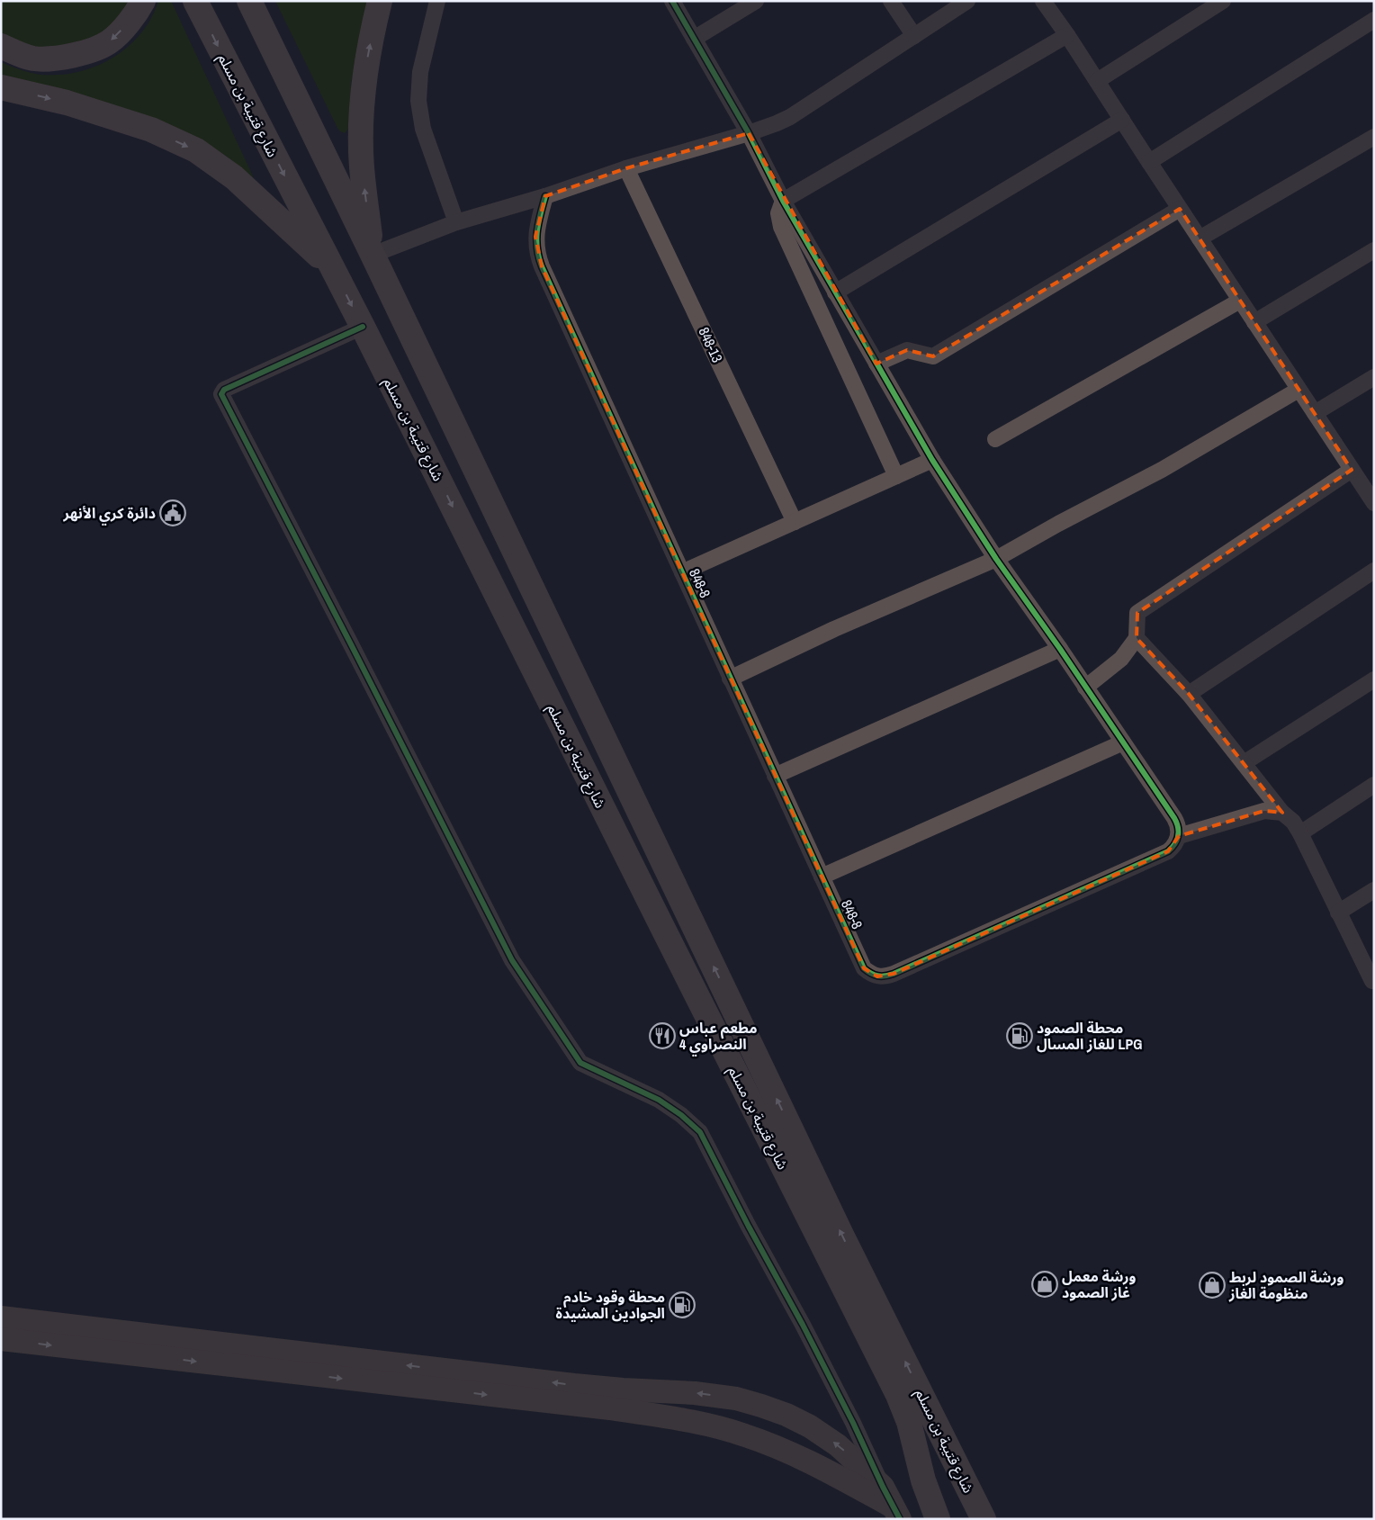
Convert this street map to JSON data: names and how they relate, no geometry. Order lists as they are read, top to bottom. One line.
{"streets":{"highway":["شارع قتيبة بن مسلم"],"street":["848-13","848-8"]},"places":{"public building":["دائرة كري الأنهر"],"restaurant":["مطعم عباس النصراوي 4"],"fuel station":["محطة الصمود للغاز المسال LPG","محطة وقود خادم الجوادين المشيدة"],"shop":["ورشة معمل غاز الصمود","ورشة الصمود لربط منظومة الغاز"]}}
